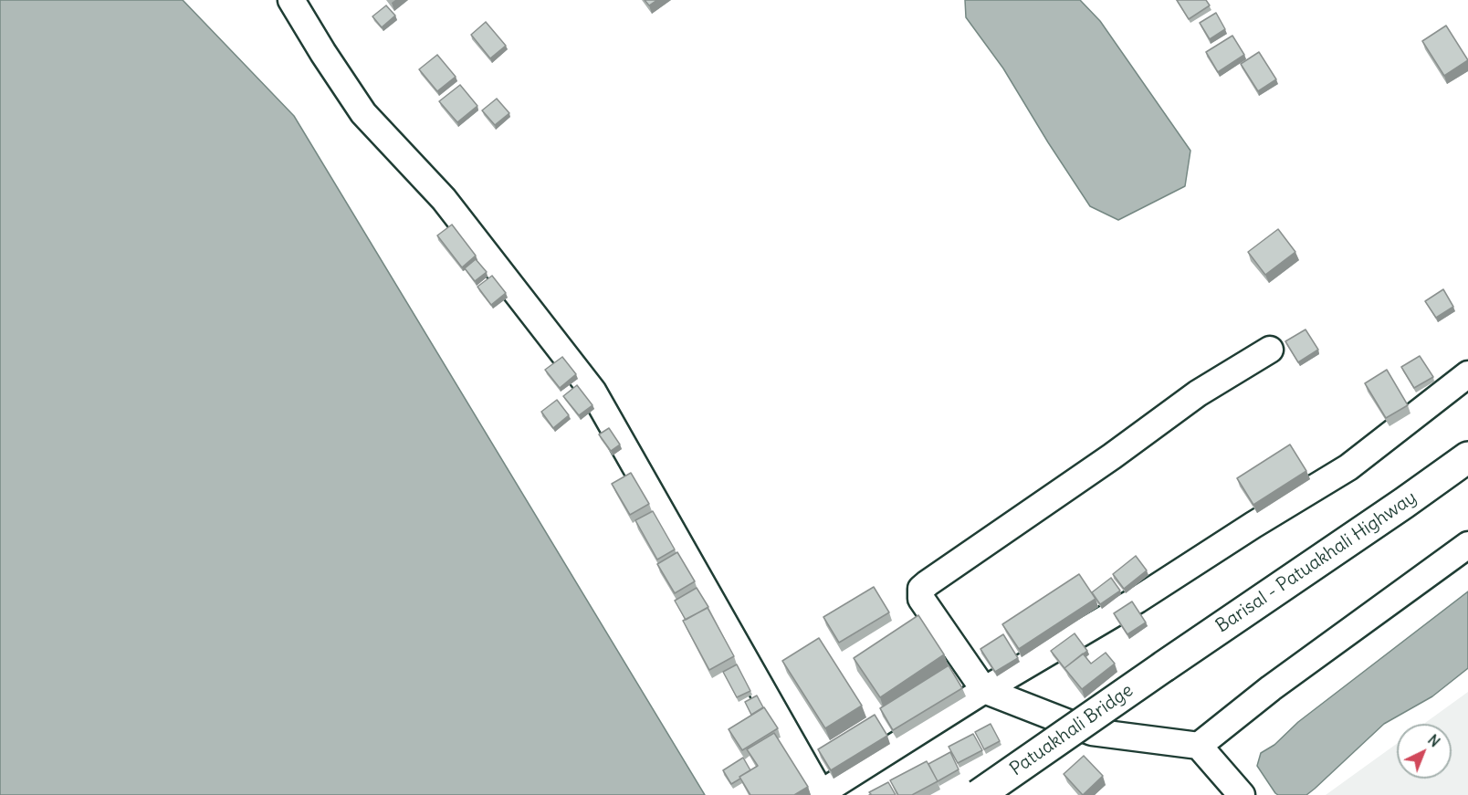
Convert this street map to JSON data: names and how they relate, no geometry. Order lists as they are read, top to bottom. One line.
{"streets":{"highway":["Barisal - Patuakhali Highway","Patuakhali Bridge"]},"crossings":[["Barisal - Patuakhali Highway","Patuakhali Bridge"]],"north":"top right"}
